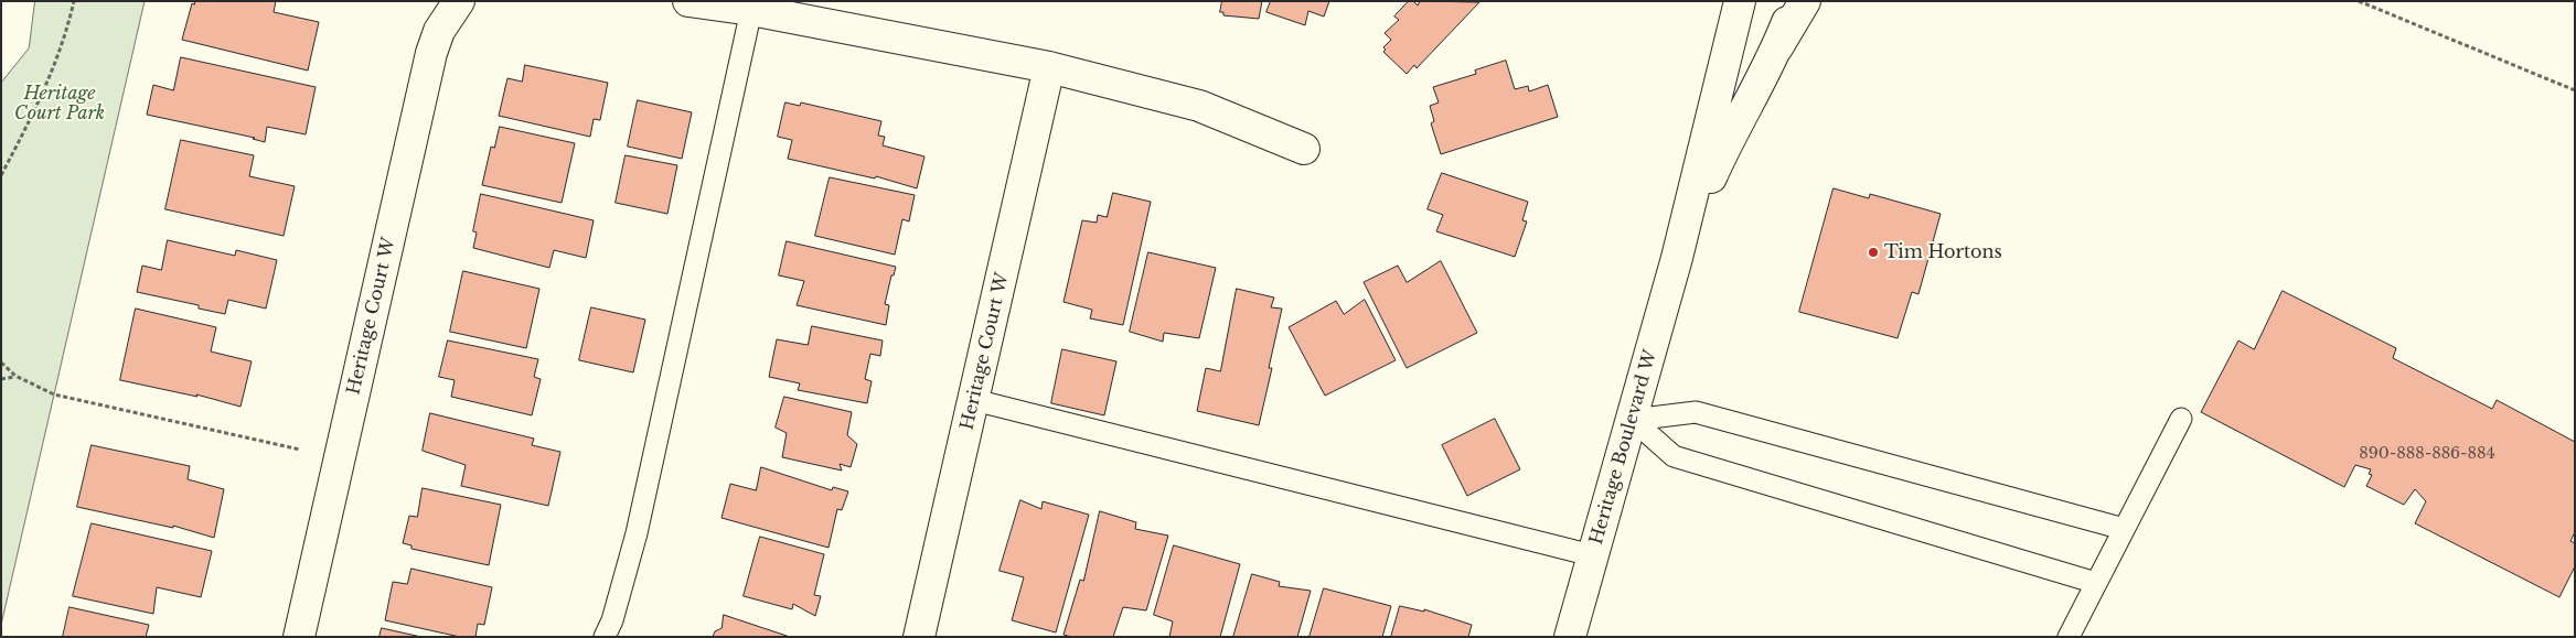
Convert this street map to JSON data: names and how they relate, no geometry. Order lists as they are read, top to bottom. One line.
{"streets":{"street":["Heritage Court W","Heritage Boulevard W"]},"parks":["Heritage Court Park"],"places":["Tim Hortons"],"house_numbers":["890-888-886-884"]}
